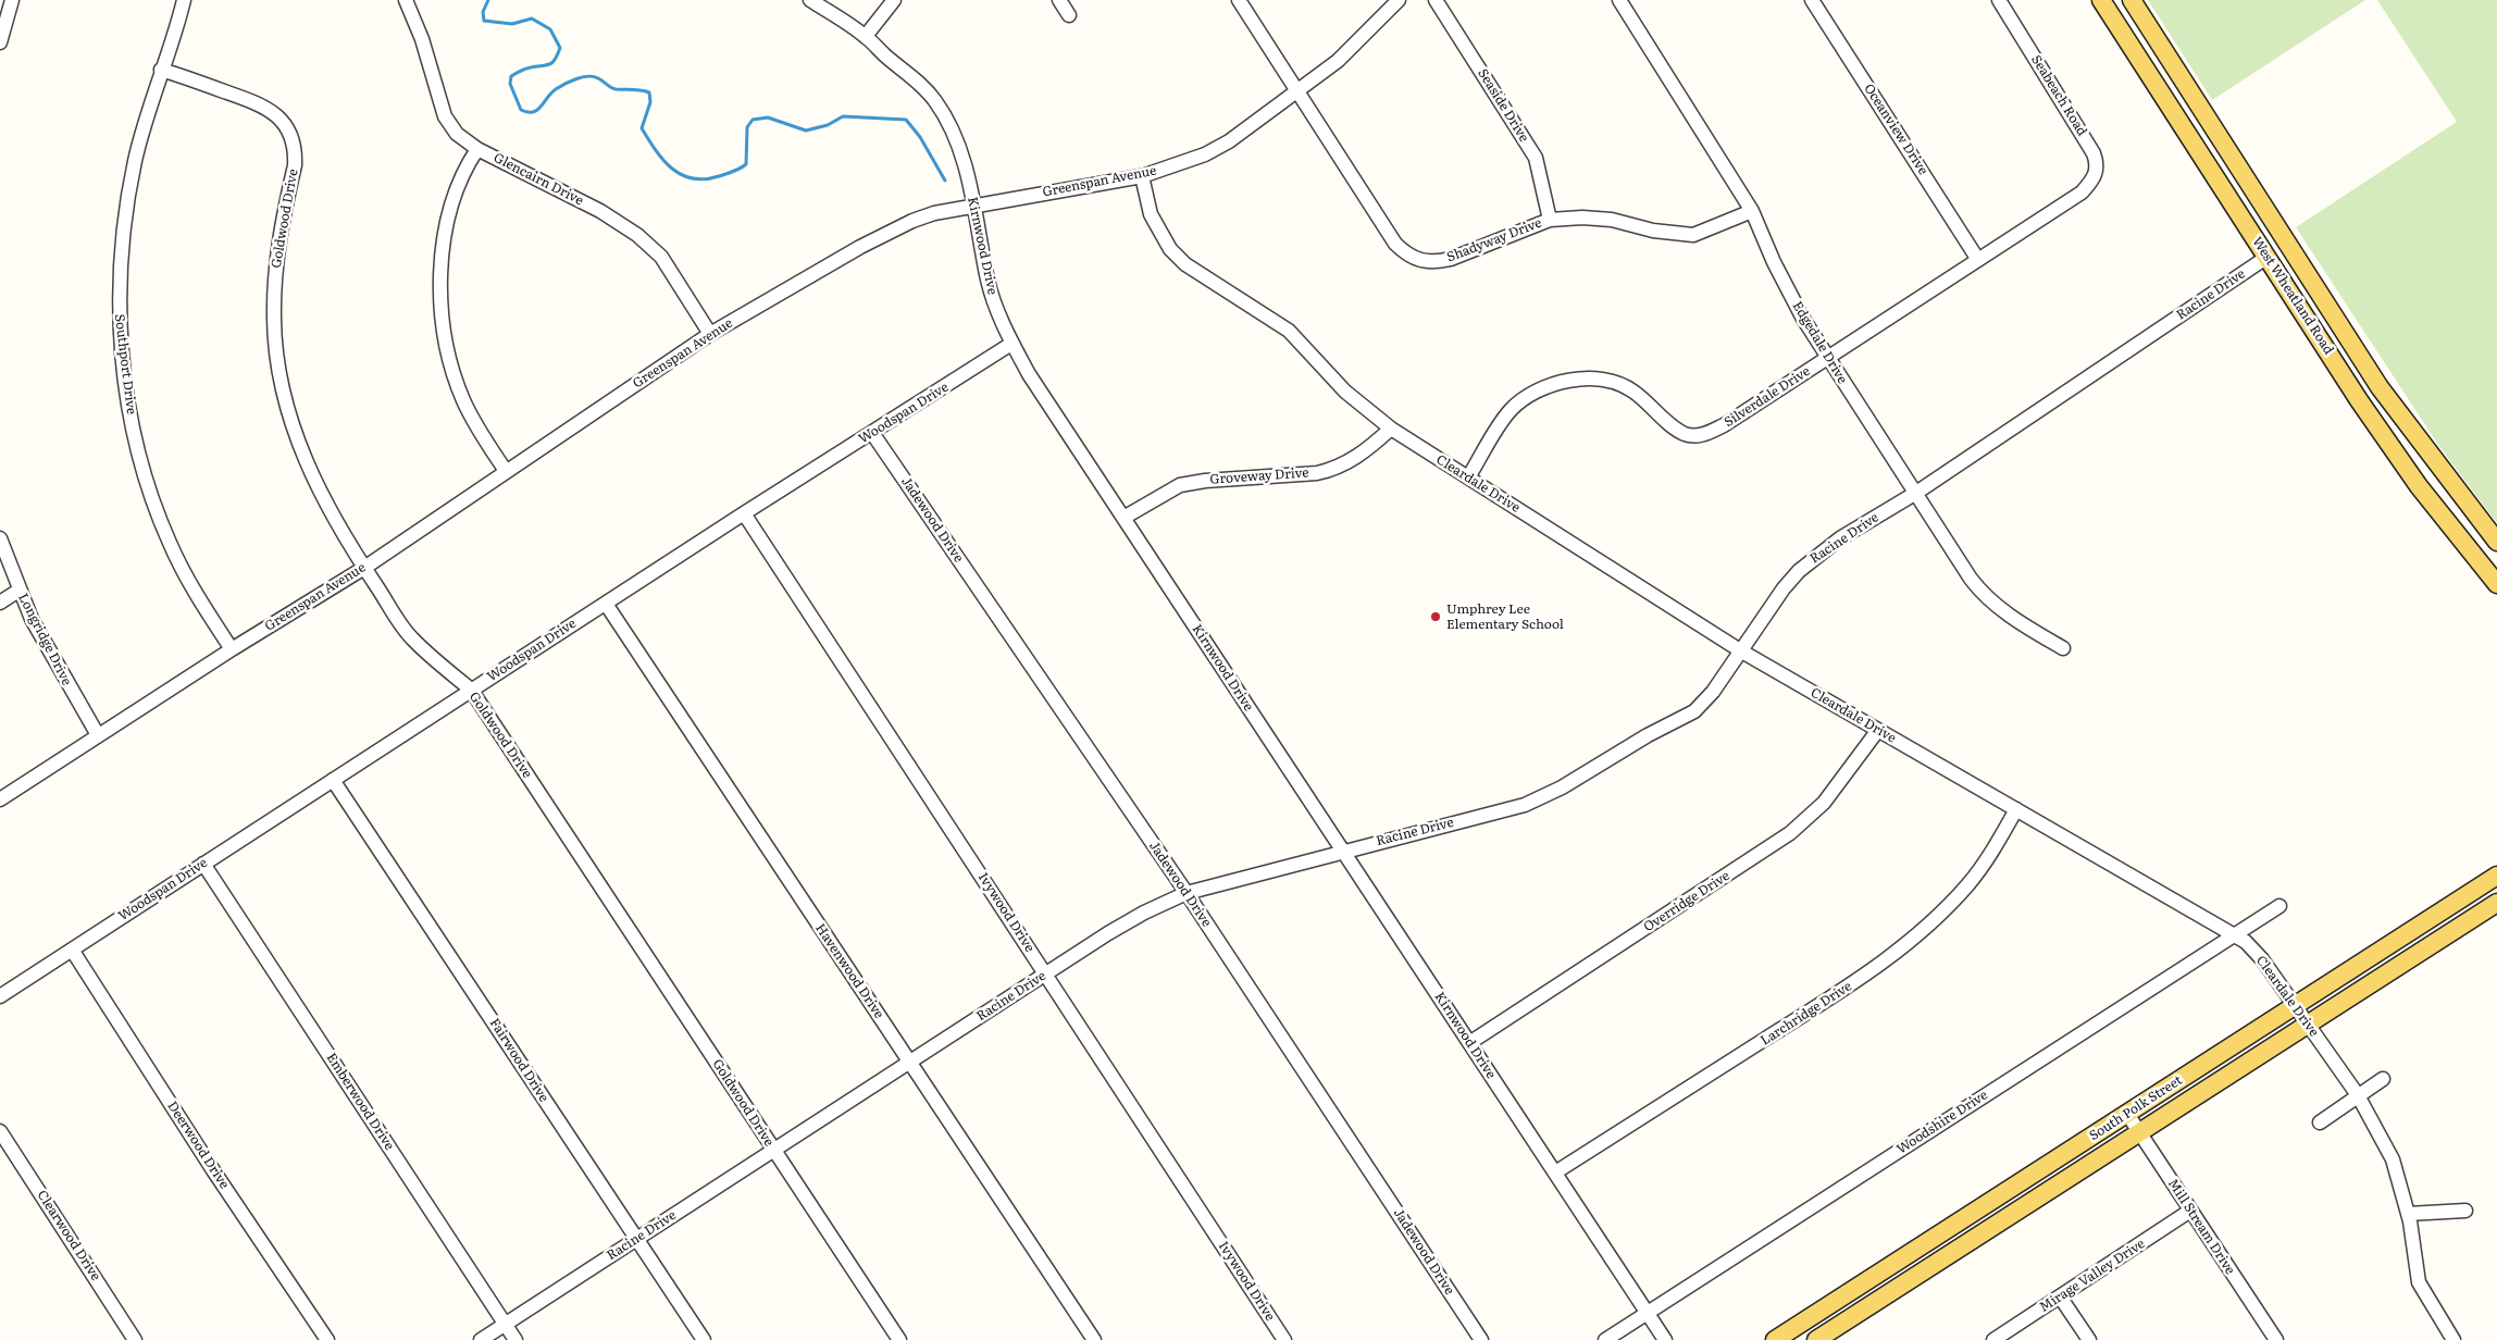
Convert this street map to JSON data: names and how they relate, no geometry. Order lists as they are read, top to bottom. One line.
{"streets":{"main road":["Racine Drive","West Wheatland Road","South Polk Street"],"street":["Seabeach Road","Seaside Drive","Oceanview Drive","Glencairn Drive","Greenspan Avenue","Goldwood Drive","Shadyway Drive","Kirnwood Drive","Edgedale Drive","Southport Drive","Silverdale Drive","Woodspan Drive","Groveway Drive","Cleardale Drive","Jadewood Drive","Longridge Drive","Overridge Drive","Ivywood Drive","Havenwood Drive","Larchridge Drive","Fairwood Drive","Emberwood Drive","Woodshire Drive","Deerwood Drive","Mill Stream Drive","Clearwood Drive","Mirage Valley Drive"]},"crossings":[["Seabeach Road","Silverdale Drive"],["Seaside Drive","Shadyway Drive"],["Oceanview Drive","Silverdale Drive"],["Glencairn Drive","Greenspan Avenue"],["Greenspan Avenue","Goldwood Drive"],["Greenspan Avenue","Shadyway Drive"],["Greenspan Avenue","Kirnwood Drive"],["Greenspan Avenue","Southport Drive"],["Greenspan Avenue","Cleardale Drive"],["Greenspan Avenue","Longridge Drive"],["Goldwood Drive","Racine Drive"],["Goldwood Drive","Southport Drive"],["Goldwood Drive","Woodspan Drive"],["Shadyway Drive","Edgedale Drive"],["Kirnwood Drive","Racine Drive"],["Kirnwood Drive","Woodspan Drive"],["Kirnwood Drive","Groveway Drive"],["Kirnwood Drive","Overridge Drive"],["Kirnwood Drive","Larchridge Drive"],["Kirnwood Drive","Woodshire Drive"],["Racine Drive","West Wheatland Road"],["Racine Drive","Edgedale Drive"],["Racine Drive","Cleardale Drive"],["Racine Drive","Jadewood Drive"],["Racine Drive","Ivywood Drive"],["Racine Drive","Havenwood Drive"],["Racine Drive","Fairwood Drive"],["Racine Drive","Emberwood Drive"],["Edgedale Drive","Silverdale Drive"],["Silverdale Drive","Cleardale Drive"],["Woodspan Drive","Jadewood Drive"],["Woodspan Drive","Ivywood Drive"],["Woodspan Drive","Havenwood Drive"],["Woodspan Drive","Fairwood Drive"],["Woodspan Drive","Emberwood Drive"],["Woodspan Drive","Deerwood Drive"],["Groveway Drive","Cleardale Drive"],["Cleardale Drive","Overridge Drive"],["Cleardale Drive","Larchridge Drive"],["Cleardale Drive","South Polk Street"],["Cleardale Drive","Woodshire Drive"],["South Polk Street","Mill Stream Drive"],["Mill Stream Drive","Mirage Valley Drive"]],"places":["Umphrey Lee Elementary School"]}
